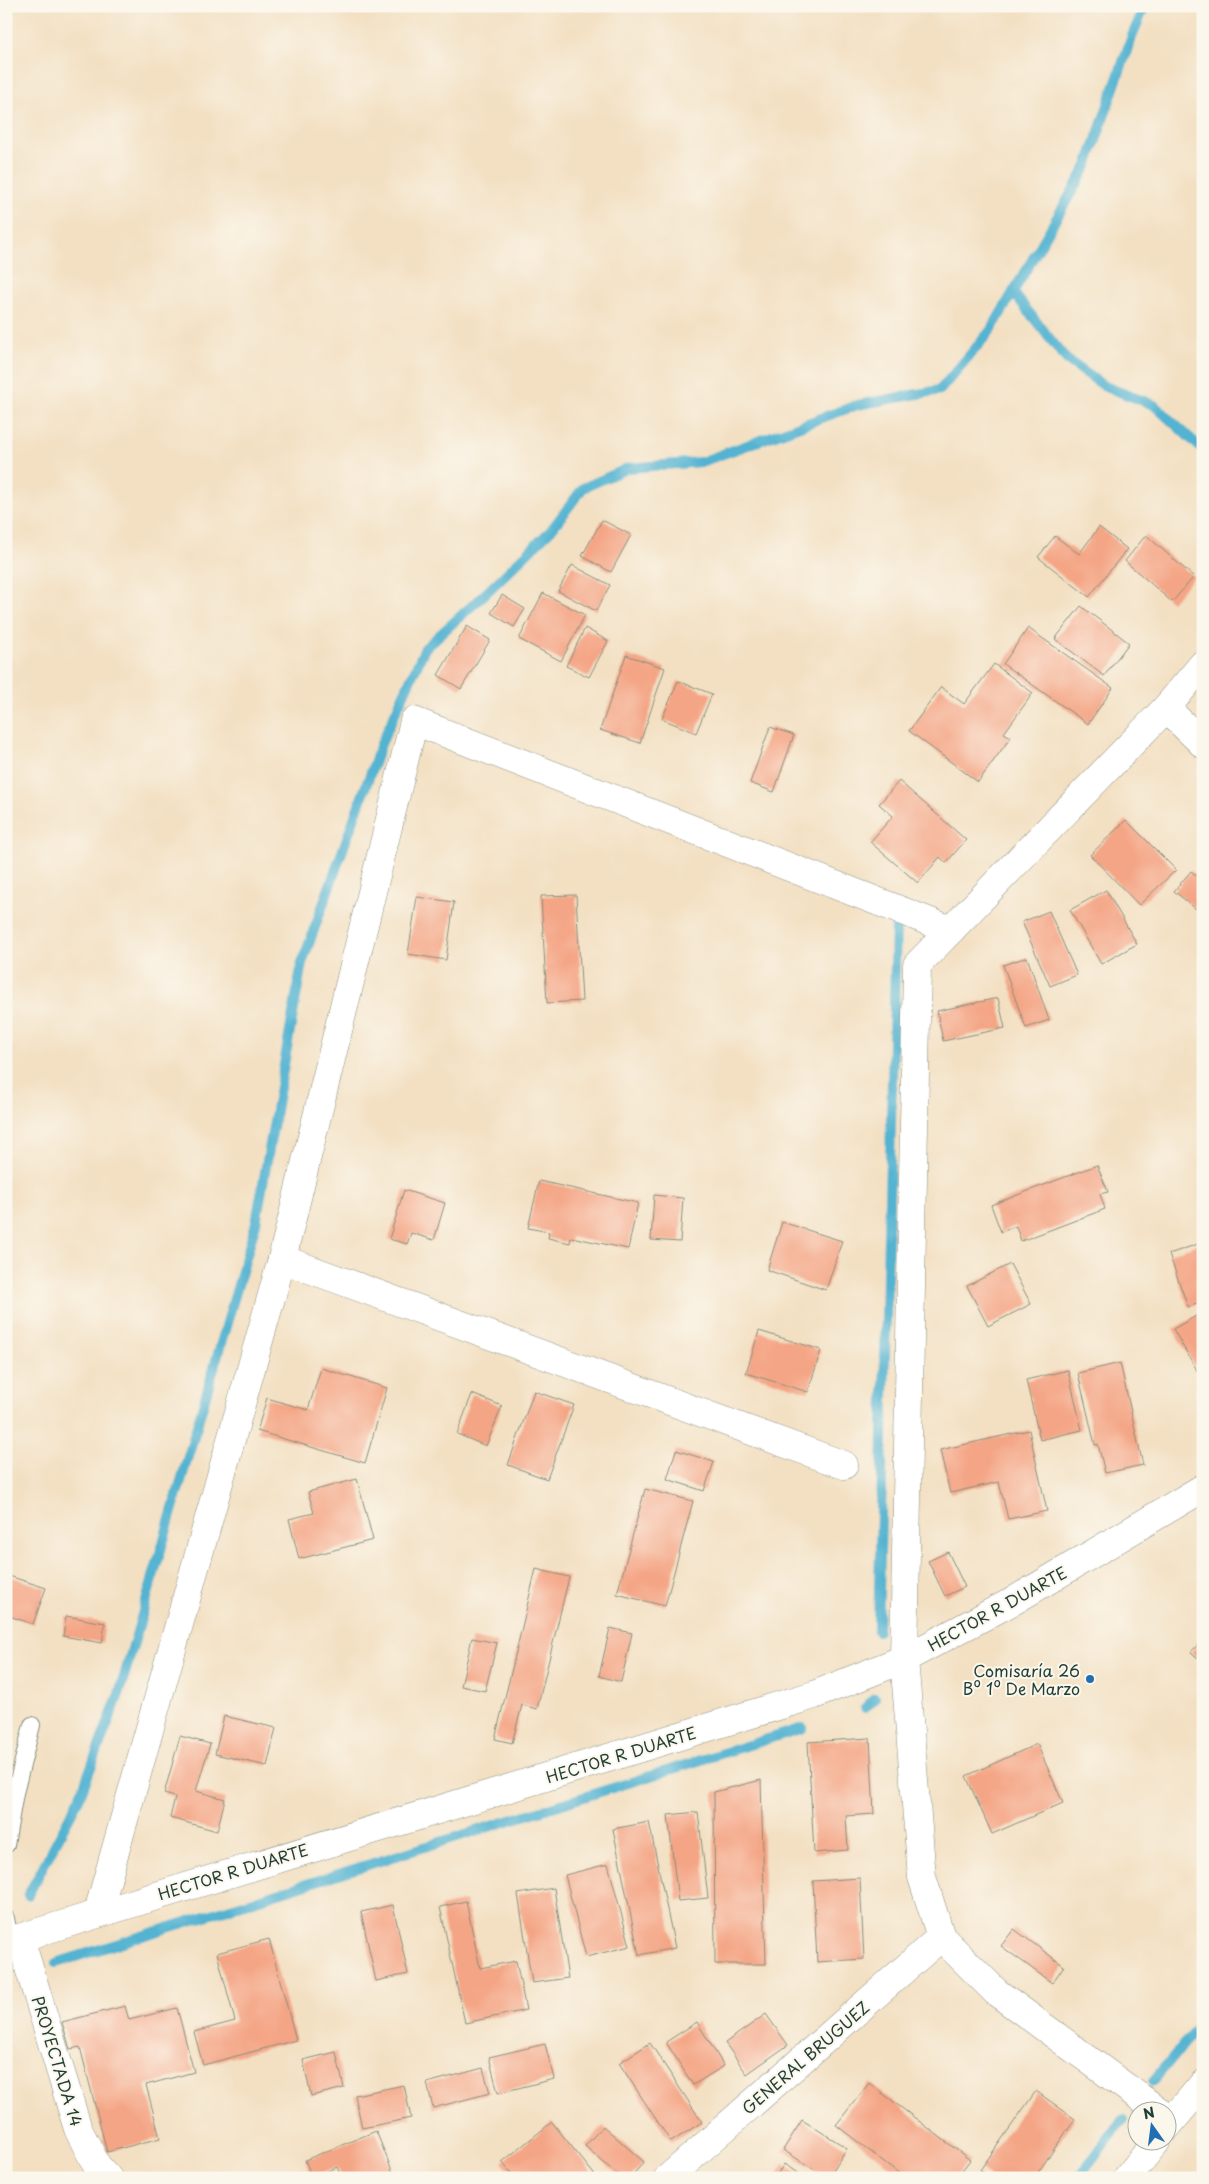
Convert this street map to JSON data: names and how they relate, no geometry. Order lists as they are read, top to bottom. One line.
{"streets":{"street":["HECTOR R DUARTE","GENERAL BRUGUEZ","PROYECTADA 14"]},"crossings":[["HECTOR R DUARTE","PROYECTADA 14"]],"places":["Comisaría 26 Bº 1º De Marzo"],"north":"top"}
